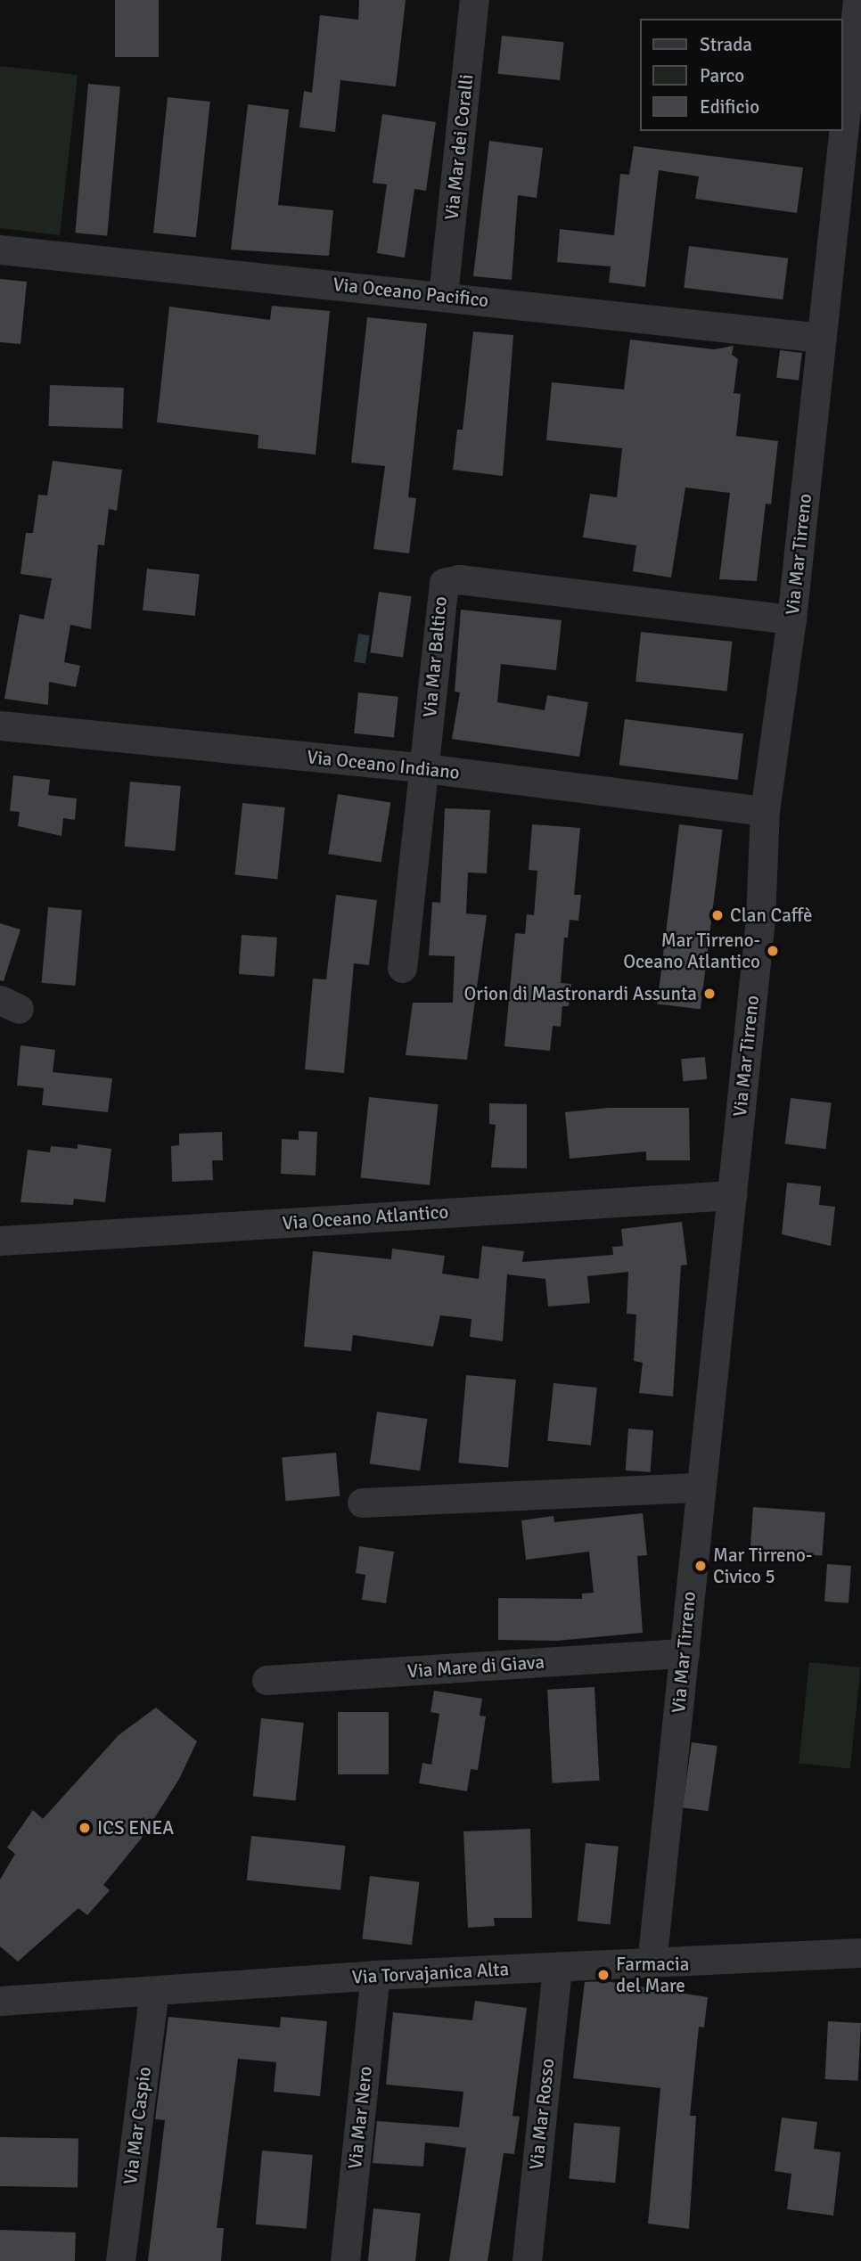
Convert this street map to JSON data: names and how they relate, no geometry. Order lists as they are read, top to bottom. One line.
{"streets":{"street":["Via Mar dei Coralli","Via Oceano Pacifico","Via Mar Tirreno","Via Mar Baltico","Via Oceano Indiano","Via Oceano Atlantico","Via Mare di Giava","Via Torvajanica Alta","Via Mar Rosso","Via Mar Nero","Via Mar Caspio"]},"crossings":[["Via Mar dei Coralli","Via Oceano Pacifico"],["Via Oceano Pacifico","Via Mar Tirreno"],["Via Mar Tirreno","Via Mar Baltico"],["Via Mar Tirreno","Via Oceano Indiano"],["Via Mar Tirreno","Via Oceano Atlantico"],["Via Mar Tirreno","Via Mare di Giava"],["Via Mar Tirreno","Via Torvajanica Alta"],["Via Mar Baltico","Via Oceano Indiano"],["Via Torvajanica Alta","Via Mar Rosso"],["Via Torvajanica Alta","Via Mar Nero"],["Via Torvajanica Alta","Via Mar Caspio"]],"places":["Clan Caffè","Mar Tirreno- Oceano Atlantico","Orion di Mastronardi Assunta","Mar Tirreno- Civico 5","ICS ENEA","Farmacia del Mare"],"legend":["Strada","Parco","Edificio"]}
